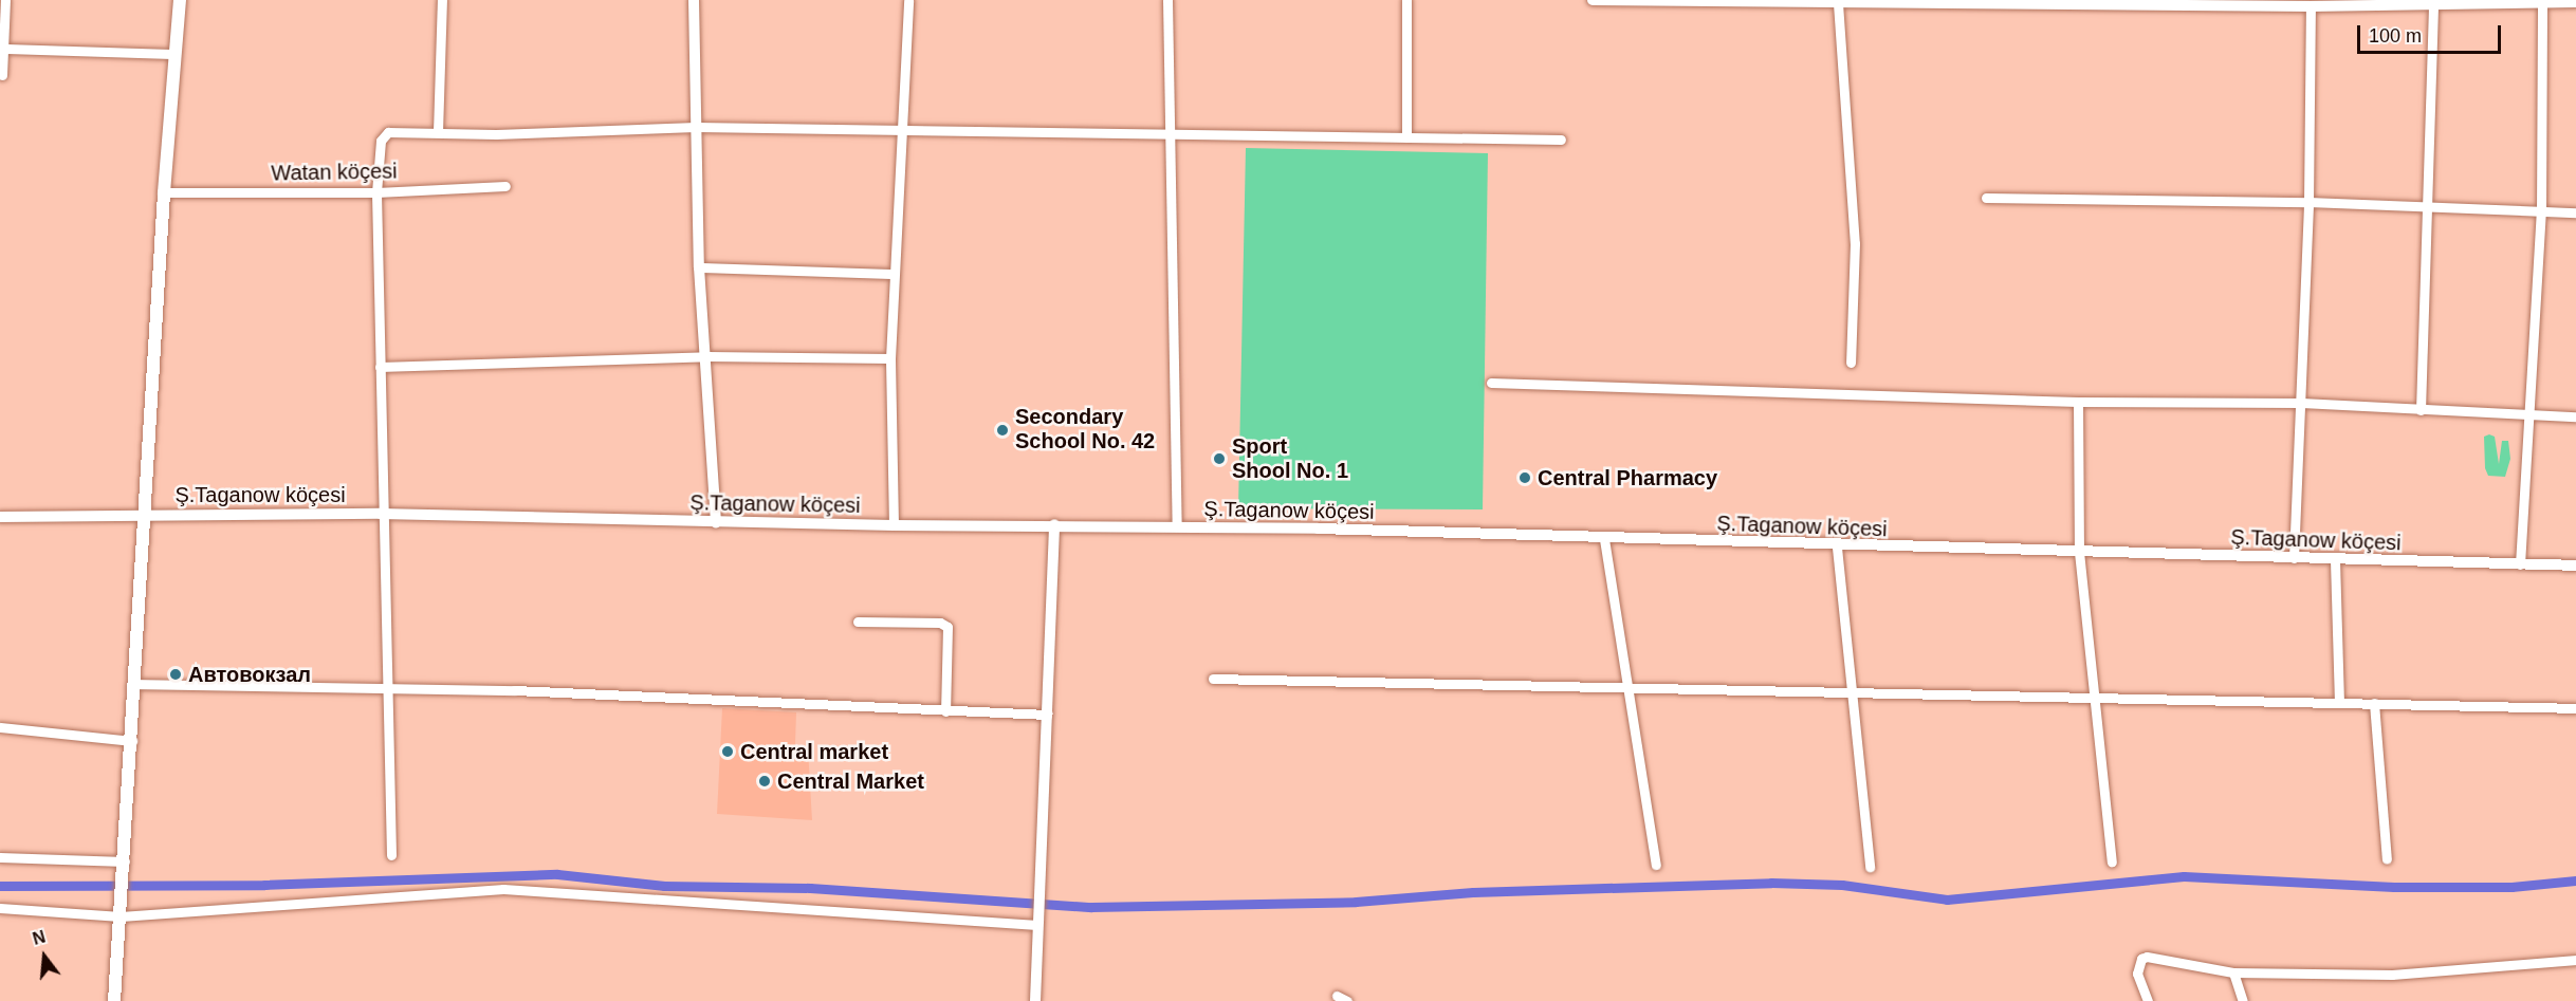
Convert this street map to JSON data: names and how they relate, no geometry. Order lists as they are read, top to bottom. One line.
{"streets":{"street":["Watan köçesi","Ş.Taganow köçesi"]},"places":["Secondary School No. 42","Sport Shool No. 1","Central Pharmacy","Автовокзал","Central market","Central Market"],"scale_bar":"100 m","north":"top"}
